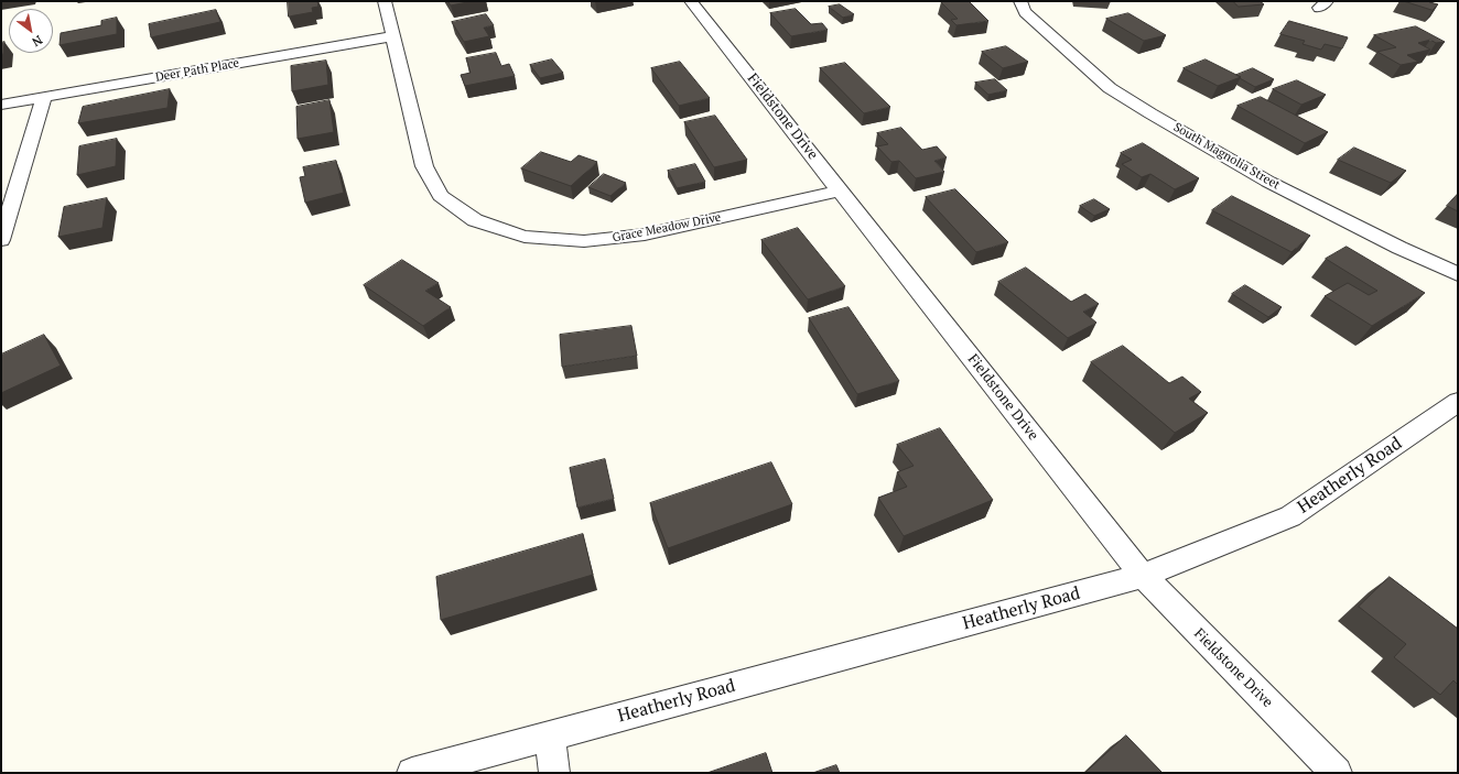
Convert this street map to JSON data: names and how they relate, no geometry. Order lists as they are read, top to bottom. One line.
{"streets":{"street":["Deer Path Place","Fieldstone Drive","South Magnolia Street","Grace Meadow Drive","Heatherly Road"]},"crossings":[["Deer Path Place","Grace Meadow Drive"],["Fieldstone Drive","Grace Meadow Drive"],["Fieldstone Drive","Heatherly Road"]],"north":"bottom right"}
